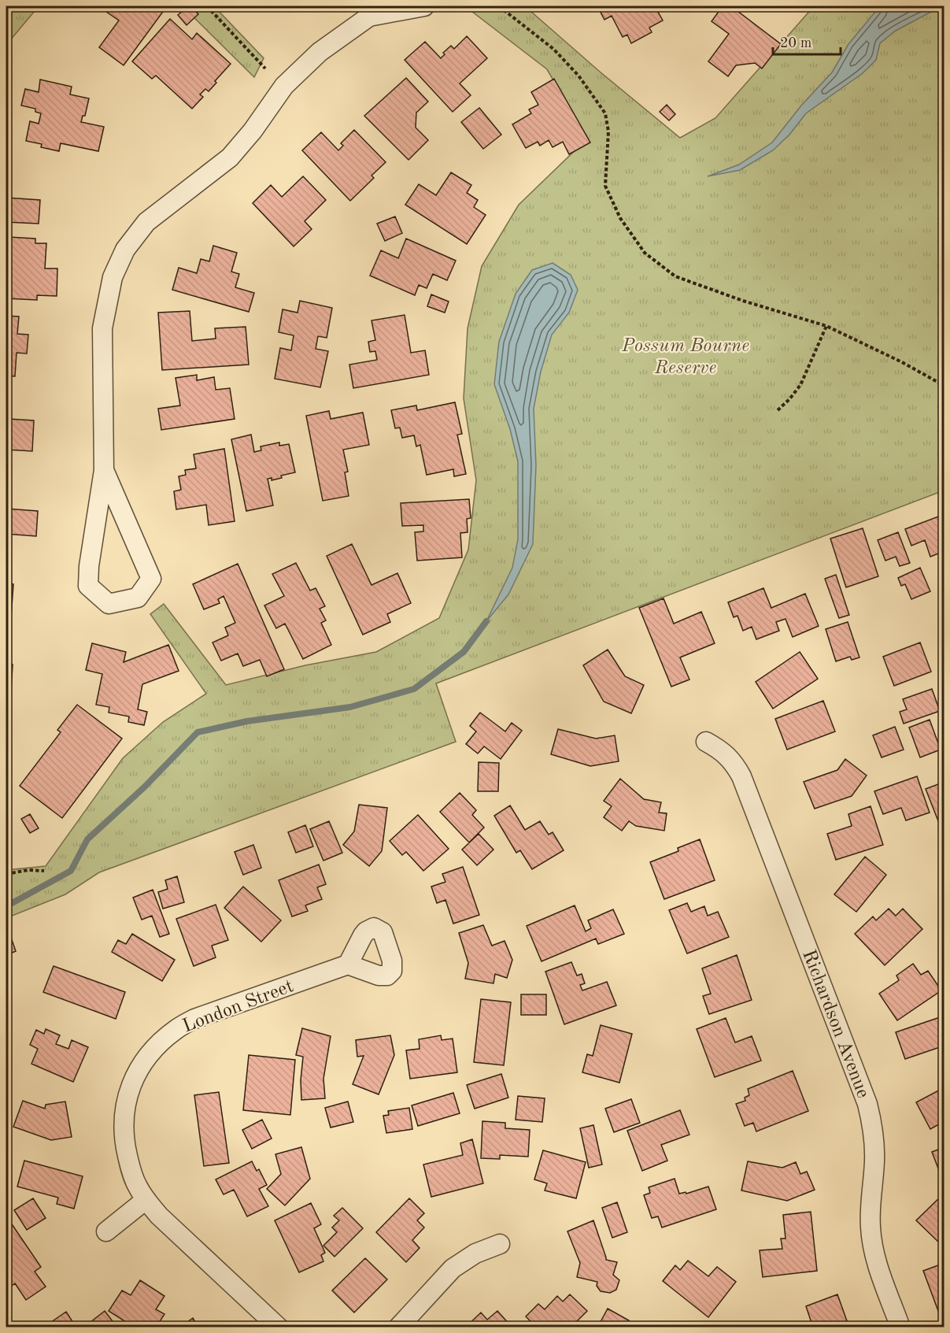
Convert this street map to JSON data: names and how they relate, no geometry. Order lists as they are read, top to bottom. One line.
{"streets":{"street":["London Street","Richardson Avenue"]},"parks":["Possum Bourne Reserve"],"scale_bar":"20 m"}
